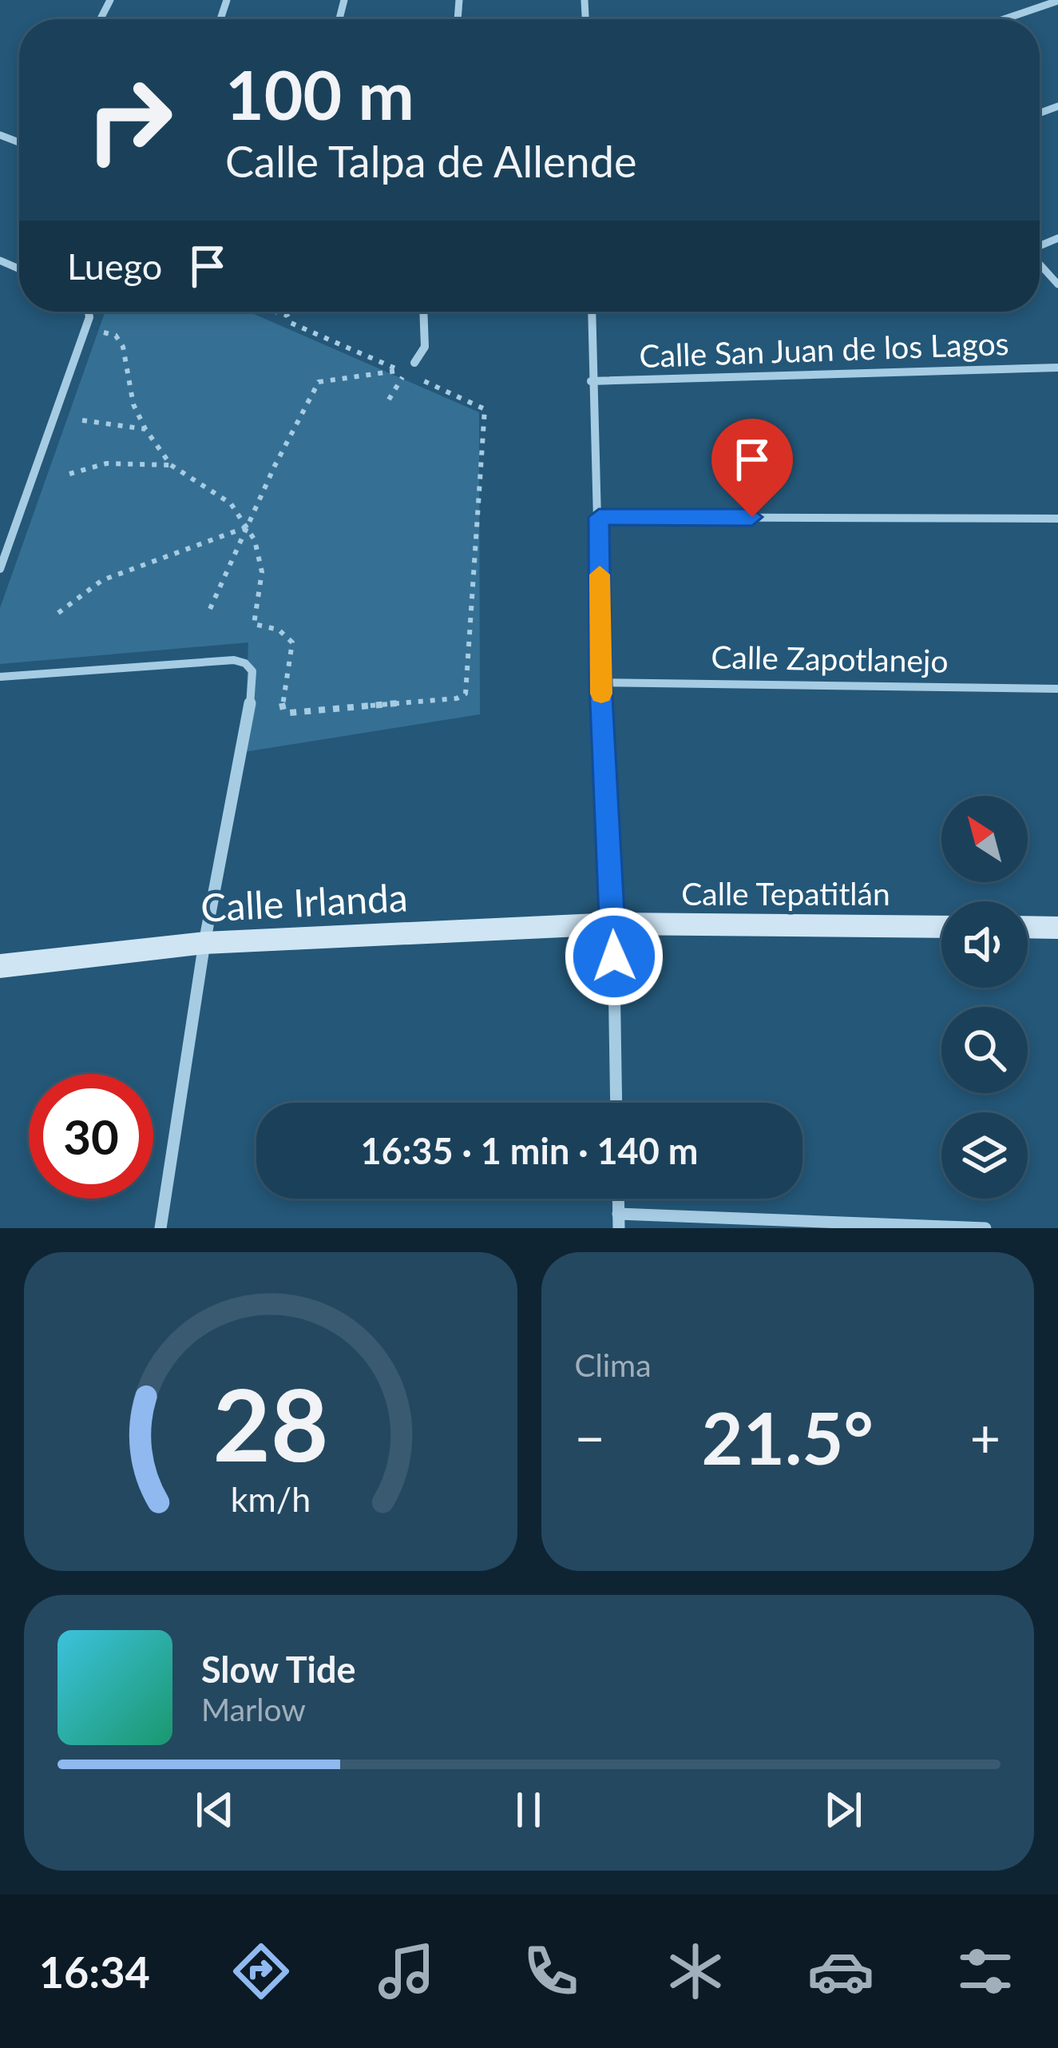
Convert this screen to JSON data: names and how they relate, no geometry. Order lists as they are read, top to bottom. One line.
{"streets":{"street":["Calle San Juan de los Lagos","Calle Zapotlanejo","Calle Tepatitlán","Calle Irlanda"]},"crossings":[["Calle Tepatitlán","Calle Irlanda"]],"north":"top left","page":{"turn":["100 m","Calle Talpa de Allende"],"then":"Luego","limit":"30","trip":"16:35 · 1 min · 140 m","tile":"Clima","heat":["−","21.5°","+"],"song":["Slow Tide","Marlow"],"tabs":"16:34","gauge":["28","km/h"]}}
